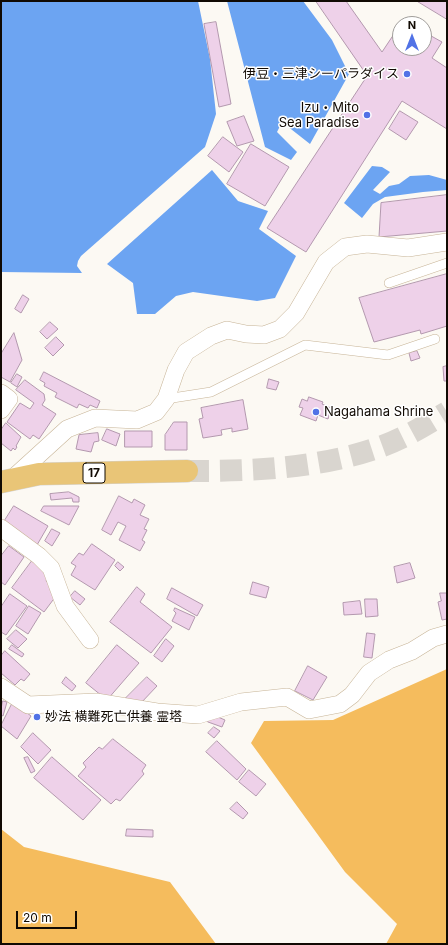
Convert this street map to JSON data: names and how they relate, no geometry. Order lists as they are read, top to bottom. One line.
{"streets":{"main road":["17"]},"places":["伊豆・三津シーパラダイス","Izu・Mito Sea Paradise","Nagahama Shrine","妙法 横難死亡供養 霊塔"],"scale_bar":"20 m","north":"top"}
